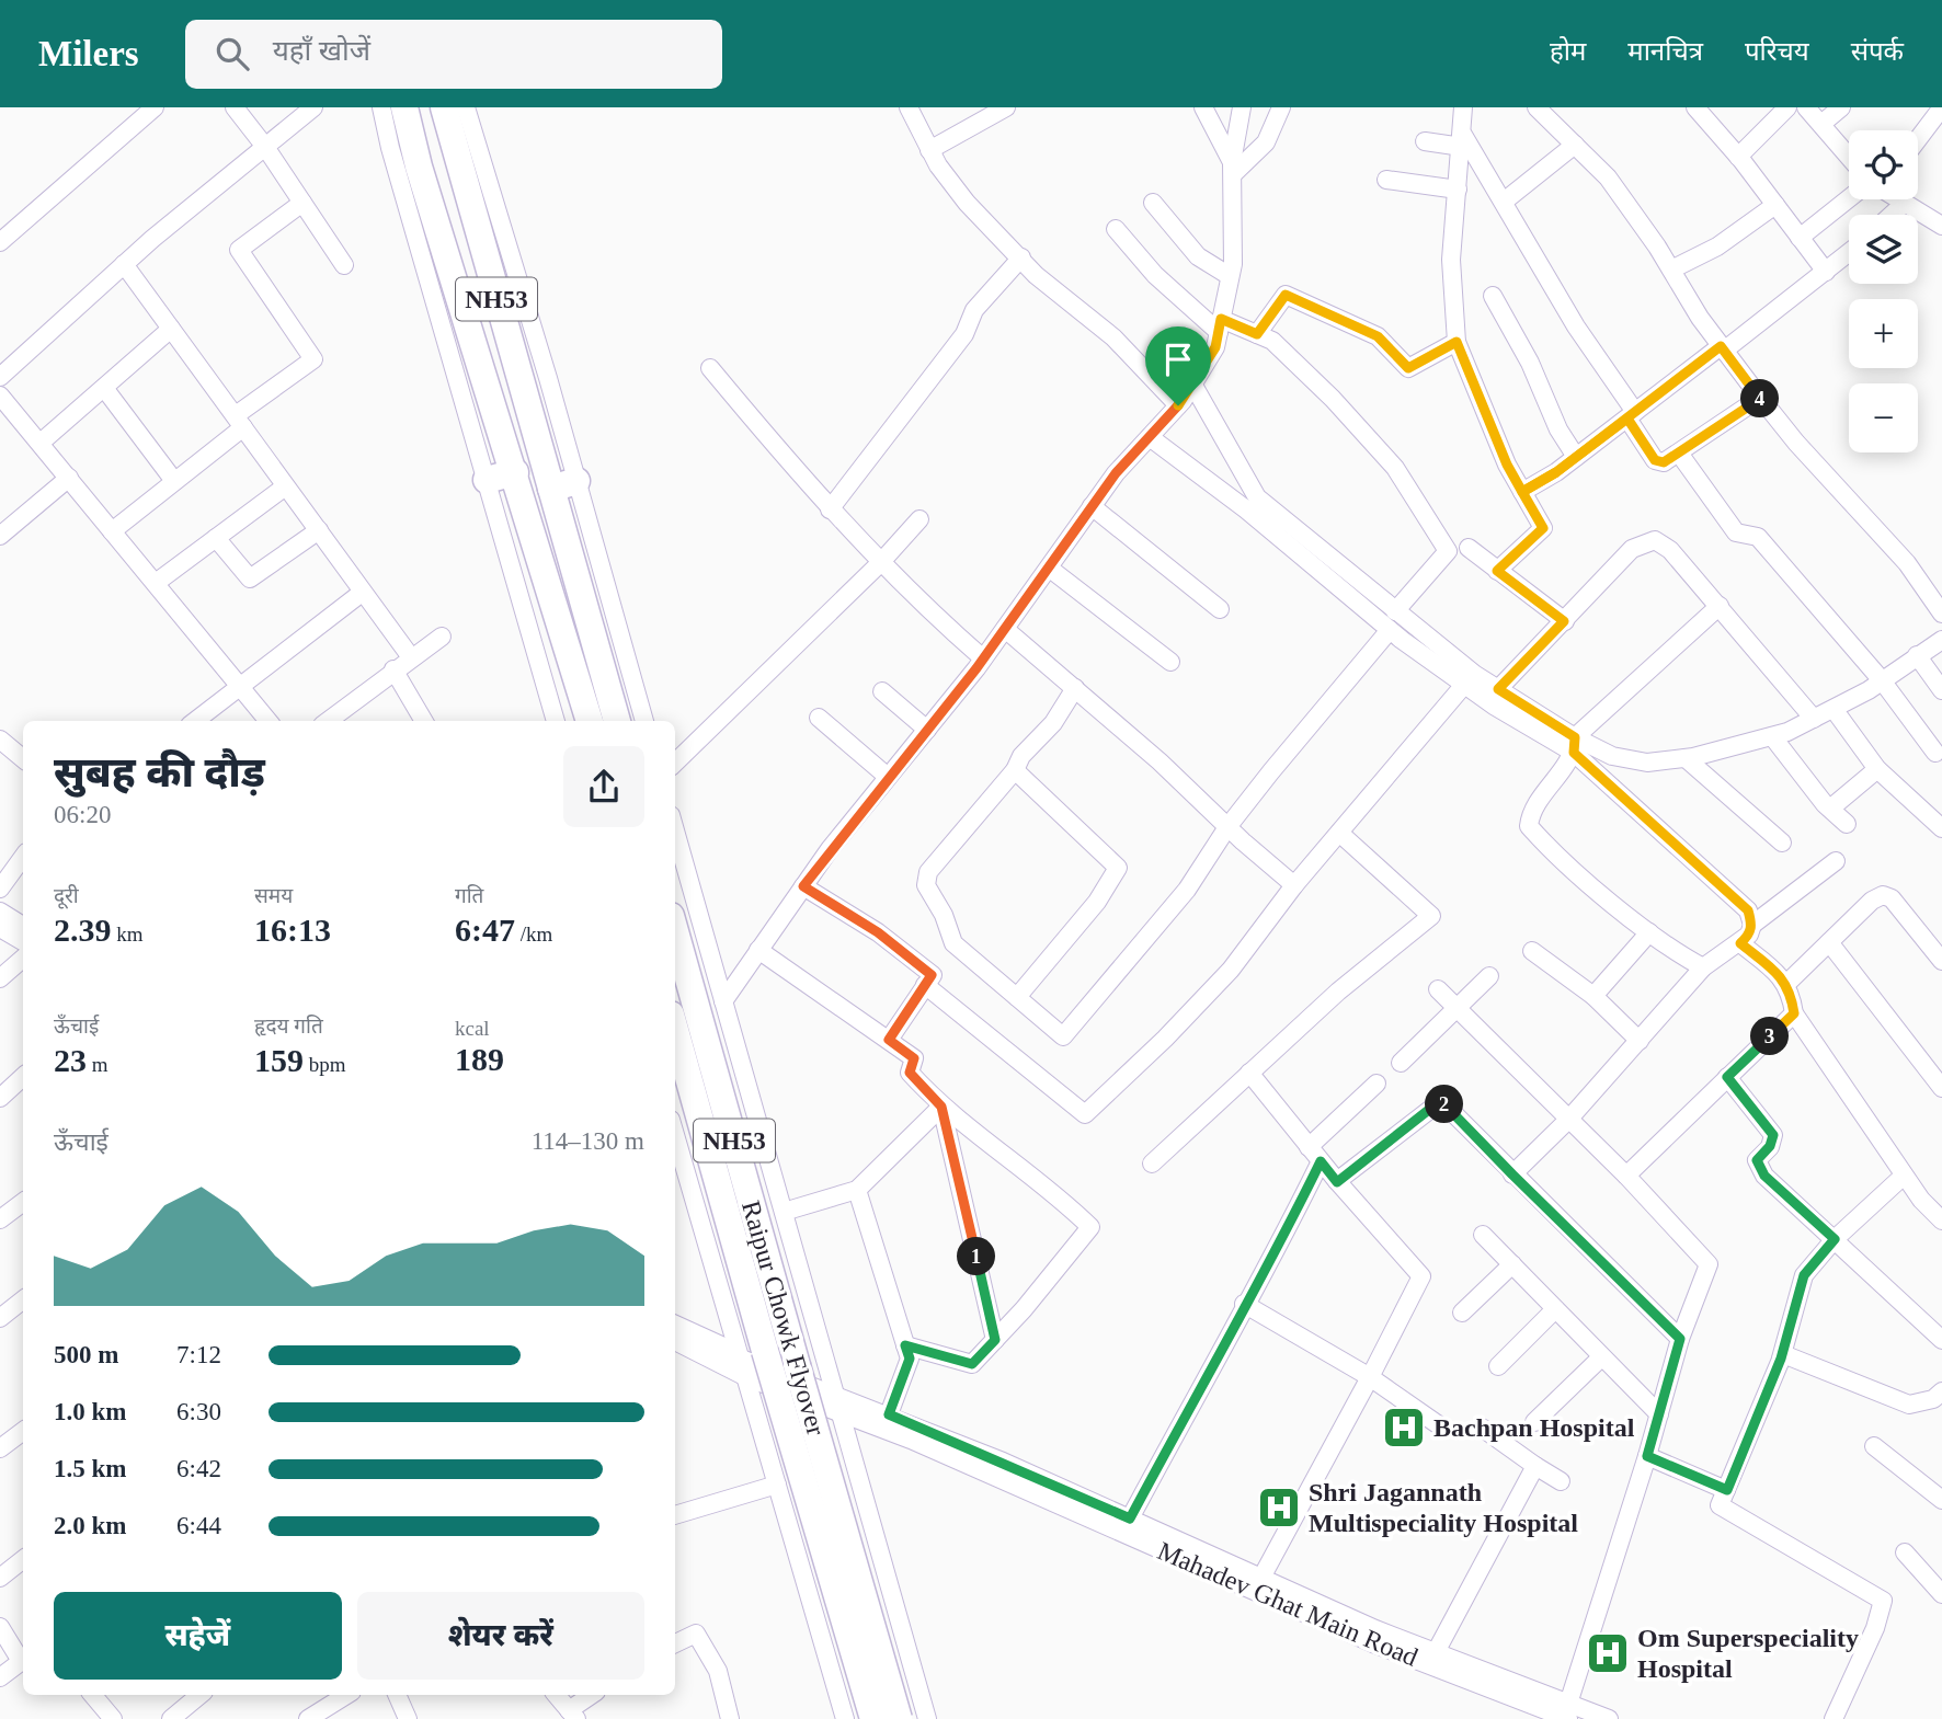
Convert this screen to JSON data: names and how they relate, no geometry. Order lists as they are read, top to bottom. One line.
{"streets":{"highway":["NH53","Raipur Chowk Flyover"],"street":["Mahadev Ghat Main Road"]},"places":{"hospital":["Bachpan Hospital","Shri Jagannath Multispeciality Hospital","Om Superspeciality Hospital"]},"page":{"header":"Milers","search":"यहाँ खोजें","nav":["होम","मानचित्र","परिचय","संपर्क"],"map_buttons":["+","−"],"pins":["4","3","2","1"],"heading":["सुबह की दौड़","06:20"],"stats":[["दूरी","2.39 km"],["समय","16:13"],["गति","6:47 /km"],["ऊँचाई","23 m"],["हृदय गति","159 bpm"],["kcal","189"]],"chart":["ऊँचाई","114–130 m"],"list":[{"name":"500 m","note":"7:12"},{"name":"1.0 km","note":"6:30"},{"name":"1.5 km","note":"6:42"},{"name":"2.0 km","note":"6:44"}],"buttons":["सहेजें","शेयर करें"]}}
